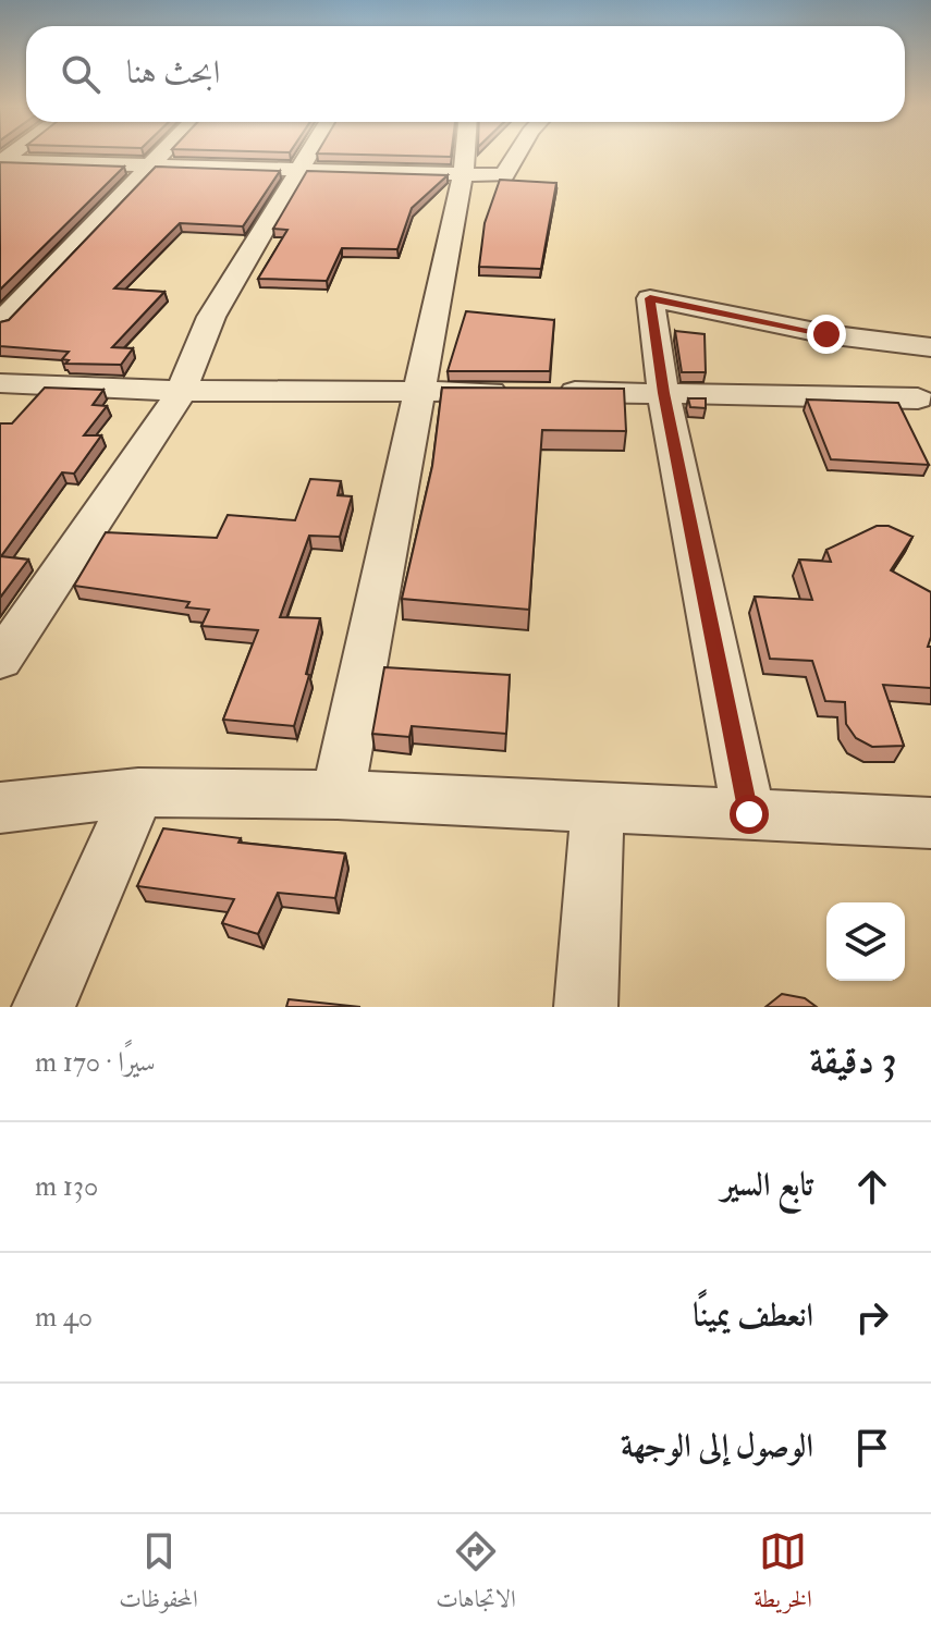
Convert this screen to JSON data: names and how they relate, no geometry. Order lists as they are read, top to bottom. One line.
{"page":{"search":"ابحث هنا","heading":["3 دقيقة","سيرًا · 170 m"],"list":[["تابع السير","130 m"],["انعطف يمينًا","40 m"],"الوصول إلى الوجهة"],"nav":["الخريطة","الاتجاهات","المحفوظات"]}}
